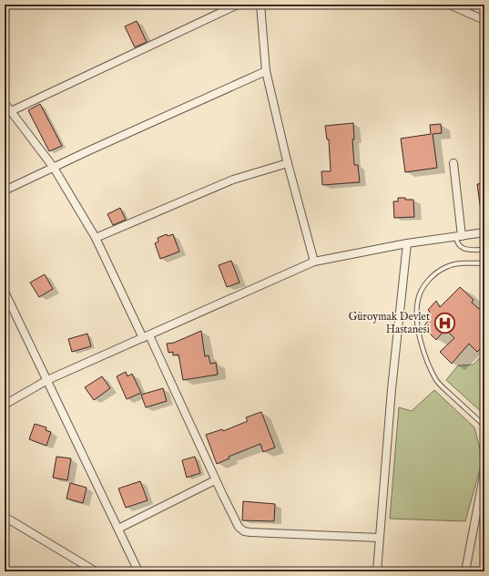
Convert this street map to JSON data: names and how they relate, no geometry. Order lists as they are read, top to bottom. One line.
{"places":{"hospital":["Güroymak Devlet Hastanesi"]}}
